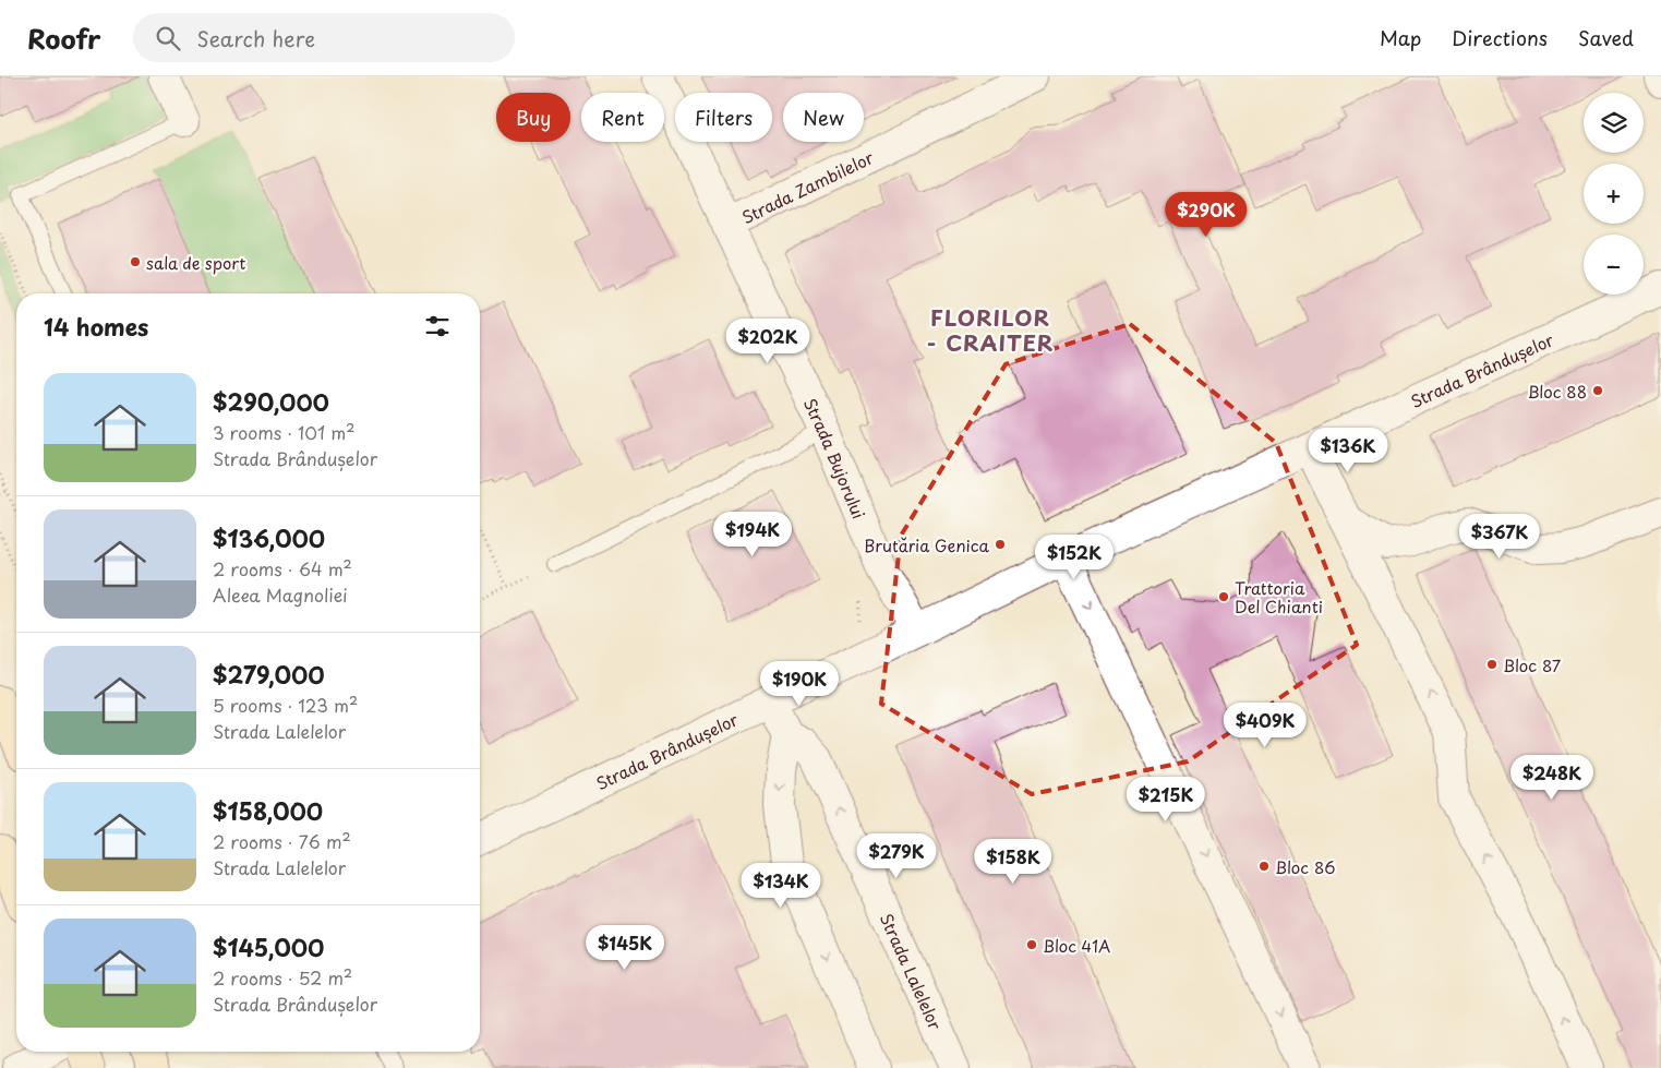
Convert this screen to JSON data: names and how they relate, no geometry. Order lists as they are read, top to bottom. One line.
{"streets":{"street":["Strada Zambilelor","Strada Brândușelor","Strada Bujorului","Strada Lalelelor"]},"crossings":[["Strada Zambilelor","Strada Bujorului"],["Strada Brândușelor","Strada Bujorului"],["Strada Brândușelor","Strada Lalelelor"]],"districts":["FLORILOR - CRAITER"],"places":["sala de sport","Bloc 88","Brutăria Genica","Trattoria Del Chianti","Bloc 87","Bloc 86","Bloc 41A"],"page":{"header":"Roofr","search":"Search here","nav":["Map","Directions","Saved"],"map_buttons":["+","−"],"chip":["Buy","Rent","Filters","New"],"price":["$290K","$202K","$136K","$194K","$367K","$152K","$190K","$409K","$248K","$215K","$279K","$158K","$134K","$145K"],"heading":"14 homes","list":[{"name":"$290,000","note":"3 rooms · 101 m² · Strada Brândușelor"},{"name":"$136,000","note":"2 rooms · 64 m² · Aleea Magnoliei"},{"name":"$279,000","note":"5 rooms · 123 m² · Strada Lalelelor"},{"name":"$158,000","note":"2 rooms · 76 m² · Strada Lalelelor"},{"name":"$145,000","note":"2 rooms · 52 m² · Strada Brândușelor"}]}}
